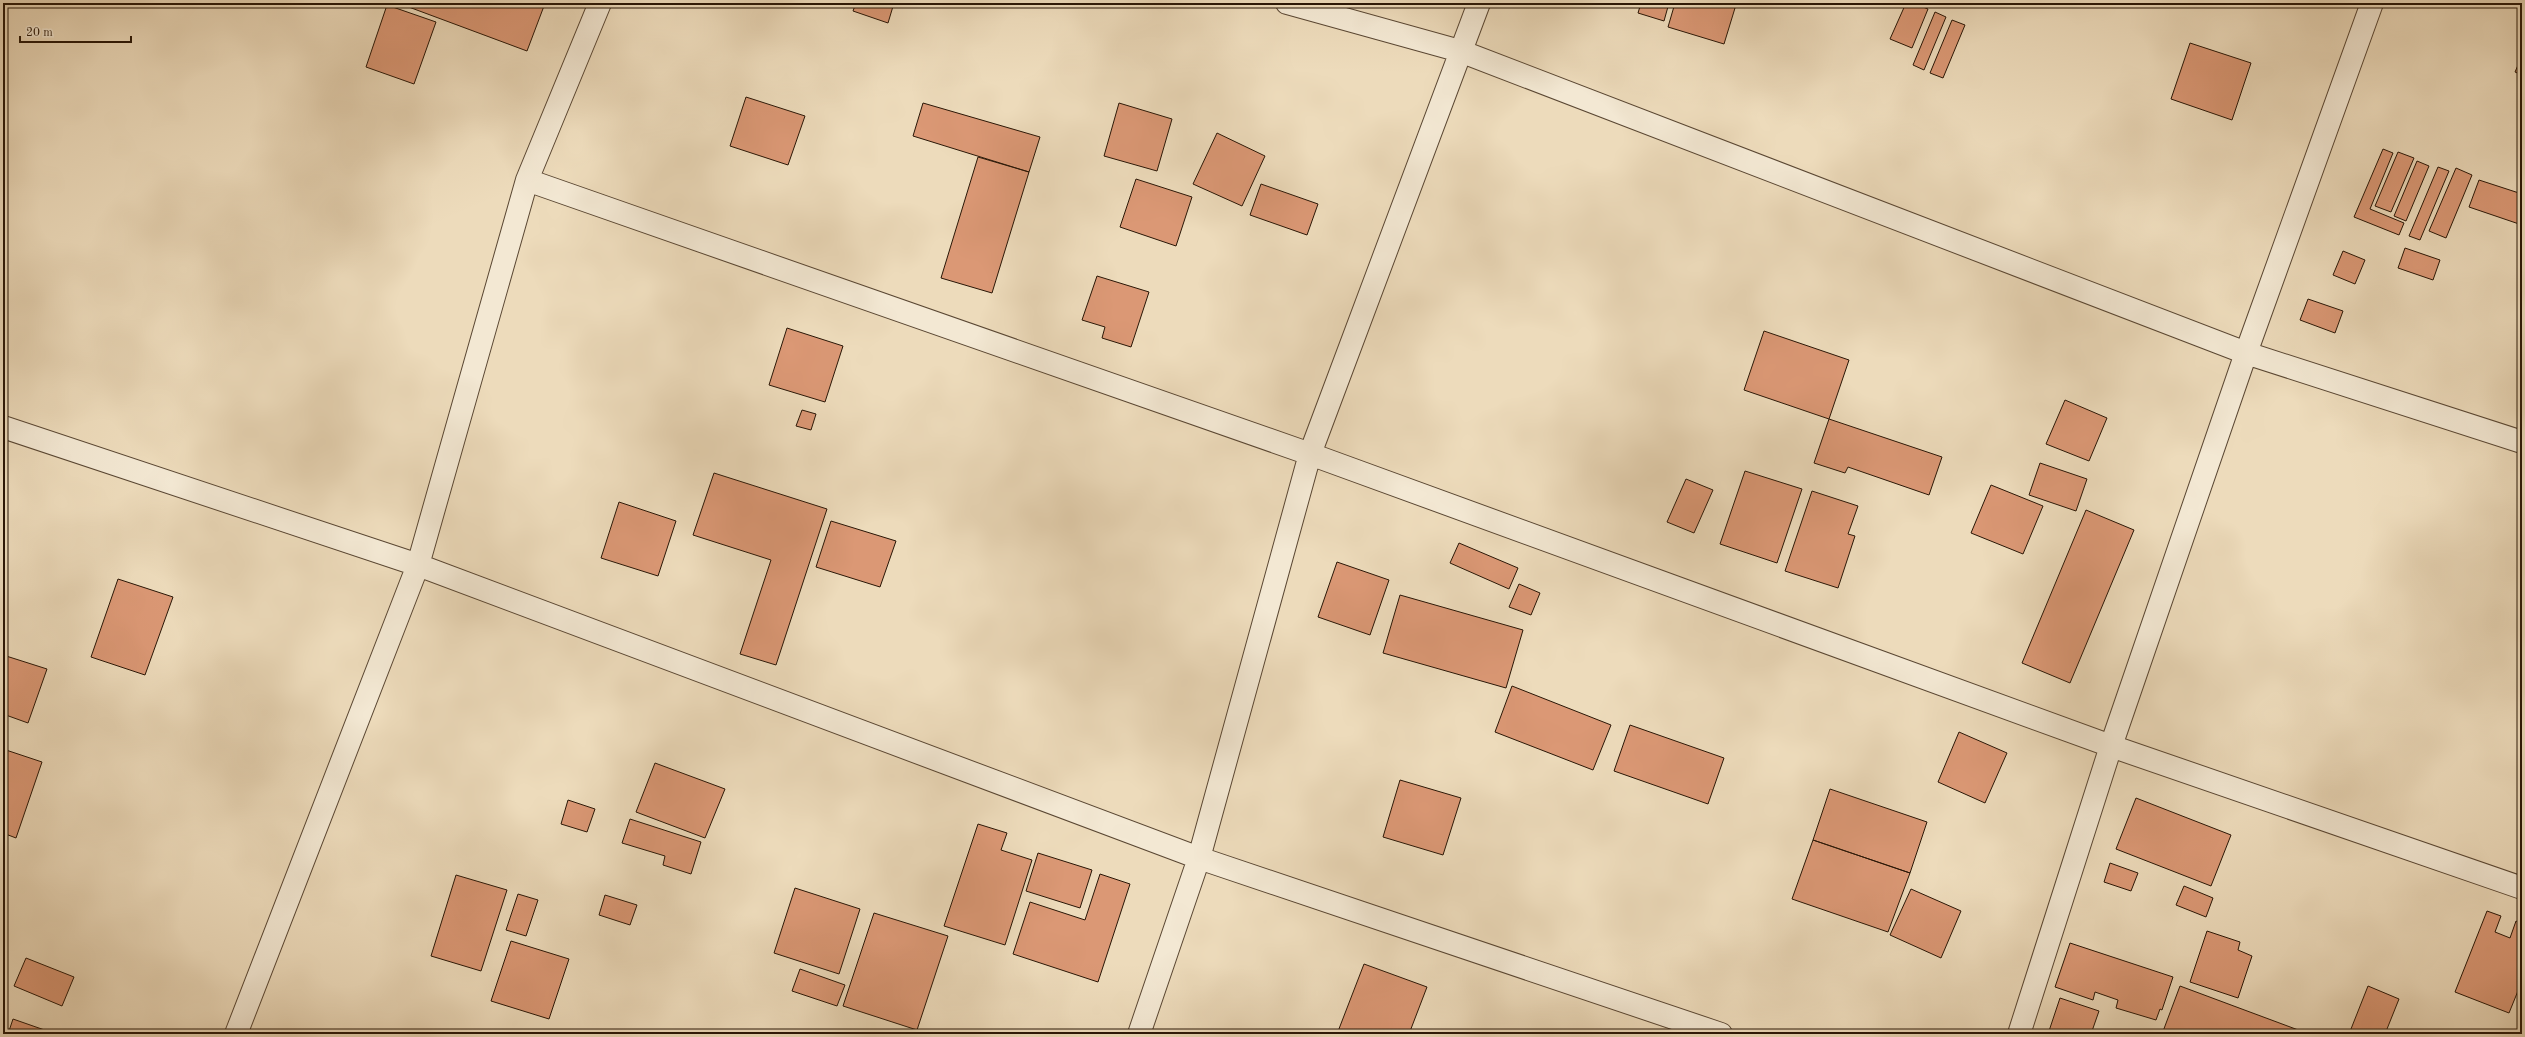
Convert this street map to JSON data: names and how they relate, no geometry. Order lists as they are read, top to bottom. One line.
{"scale_bar":"20 m"}
